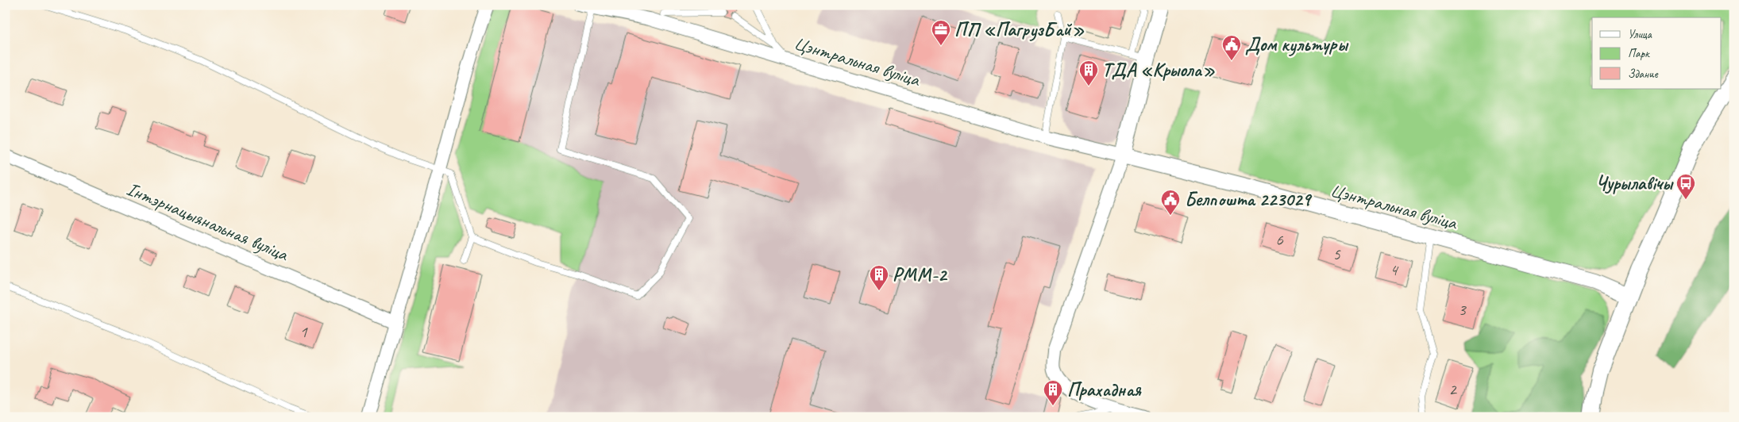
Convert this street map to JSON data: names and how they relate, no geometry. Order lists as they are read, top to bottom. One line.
{"streets":{"street":["Цэнтральная вуліца","Інтэрнацыянальная вуліца"]},"places":{"office":["ПП «ПагрузБай»"],"public building":["Дом культуры","Белпошта 223029"],"building":["ТДА «Крыола»","РММ-2","Прахадная"],"bus stop":["Чурылавічы"]},"house_numbers":["6","5","4","3","1","2"],"legend":["Улица","Парк","Здание"]}
